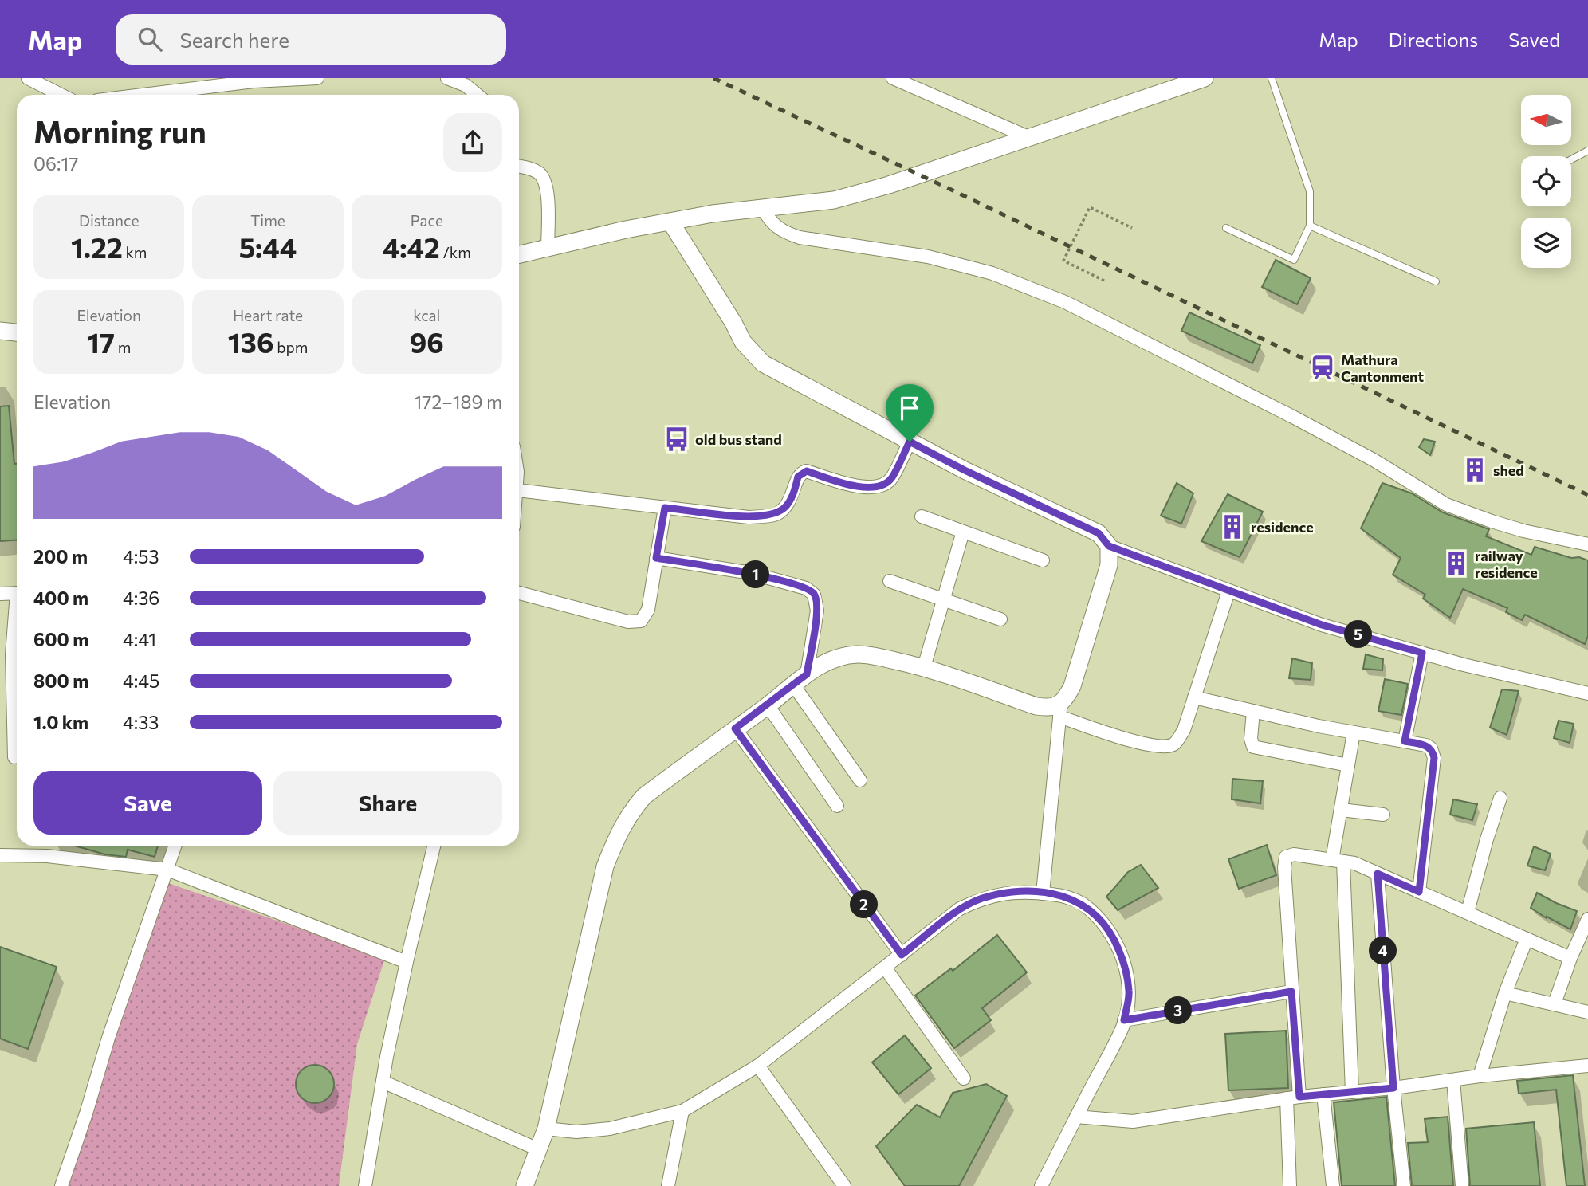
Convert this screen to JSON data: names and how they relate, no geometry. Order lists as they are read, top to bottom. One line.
{"places":{"station":["Mathura Cantonment"],"bus stop":["old bus stand"],"building":["shed","residence","railway residence"]},"north":"left","page":{"header":"Map","search":"Search here","nav":["Map","Directions","Saved"],"heading":["Morning run","06:17"],"stats":[["Distance","1.22 km"],["Time","5:44"],["Pace","4:42 /km"],["Elevation","17 m"],["Heart rate","136 bpm"],["kcal","96"]],"chart":["Elevation","172–189 m"],"list":[{"name":"200 m","note":"4:53"},{"name":"400 m","note":"4:36"},{"name":"600 m","note":"4:41"},{"name":"800 m","note":"4:45"},{"name":"1.0 km","note":"4:33"}],"pins":["1","5","2","4","3"],"buttons":["Save","Share"]}}
